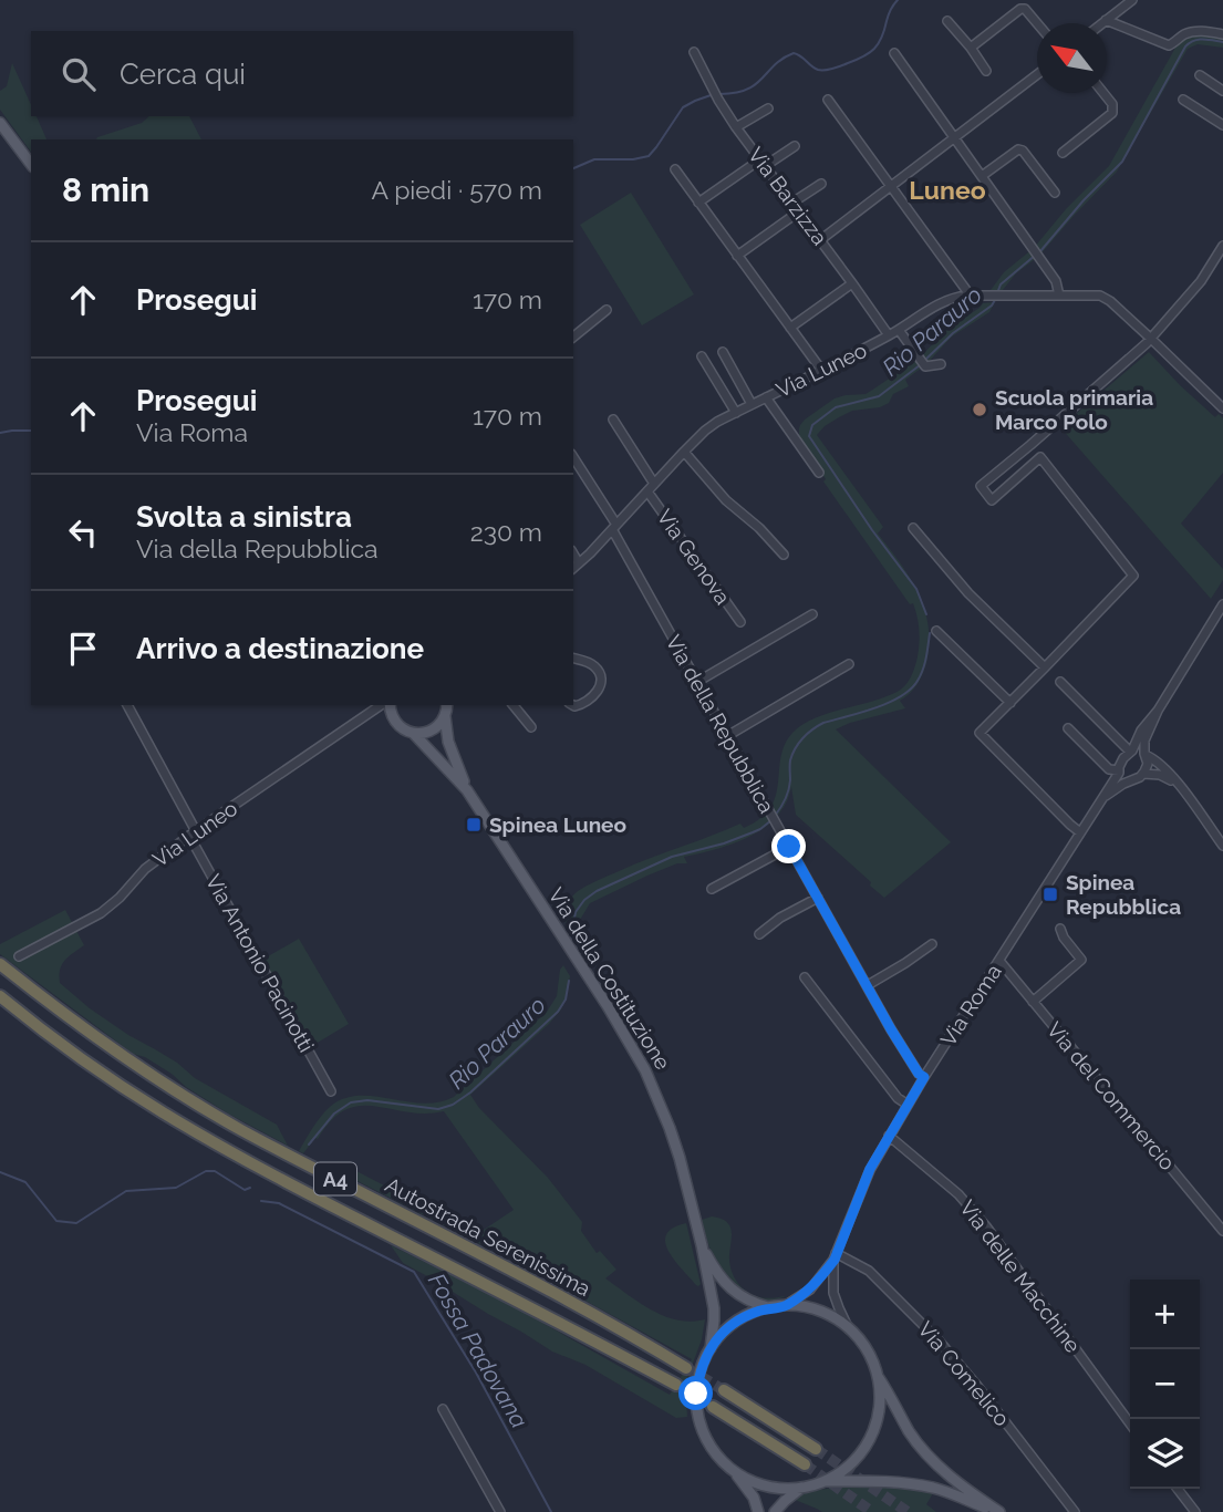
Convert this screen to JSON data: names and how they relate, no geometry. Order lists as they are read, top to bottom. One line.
{"streets":{"highway":["A4","Autostrada Serenissima"],"main road":["Via della Costituzione"],"street":["Via Barzizza","Via Luneo","Via Genova","Via della Repubblica","Via Antonio Pacinotti","Via Roma","Via del Commercio","Via delle Macchine","Via Comelico"]},"crossings":[["Via Barzizza","Via Luneo"],["Via Luneo","Via Genova"],["Via Luneo","Via della Repubblica"],["Via Luneo","Via Antonio Pacinotti"],["Via della Repubblica","Via Roma"],["Via Roma","Via del Commercio"],["Via Roma","Via delle Macchine"],["Via Roma","Via Comelico"]],"districts":["Luneo"],"water":["Rio Parauro","Fossa Padovana"],"places":{"other":["Scuola primaria Marco Polo"],"transit":["Spinea Luneo","Spinea Repubblica"]},"north":"top left","page":{"search":"Cerca qui","heading":["8 min","A piedi · 570 m"],"list":[["Prosegui","170 m"],["Prosegui","Via Roma","170 m"],["Svolta a sinistra","Via della Repubblica","230 m"],"Arrivo a destinazione"],"map_buttons":["+","−"]}}
